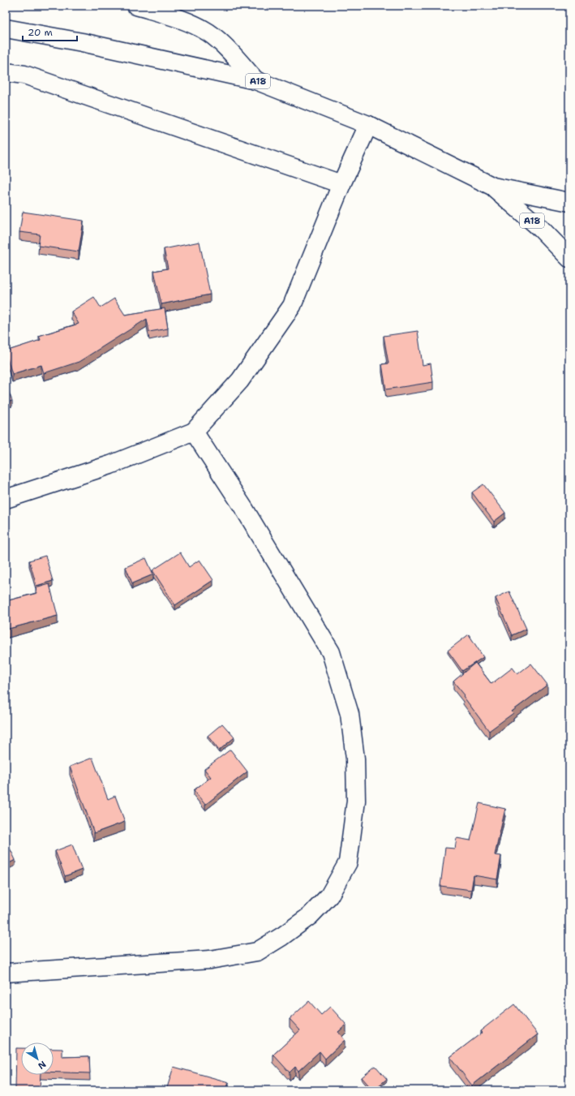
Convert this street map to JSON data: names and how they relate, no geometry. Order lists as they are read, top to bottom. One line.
{"streets":{"main road":["A18"]},"scale_bar":"20 m","north":"bottom right"}
